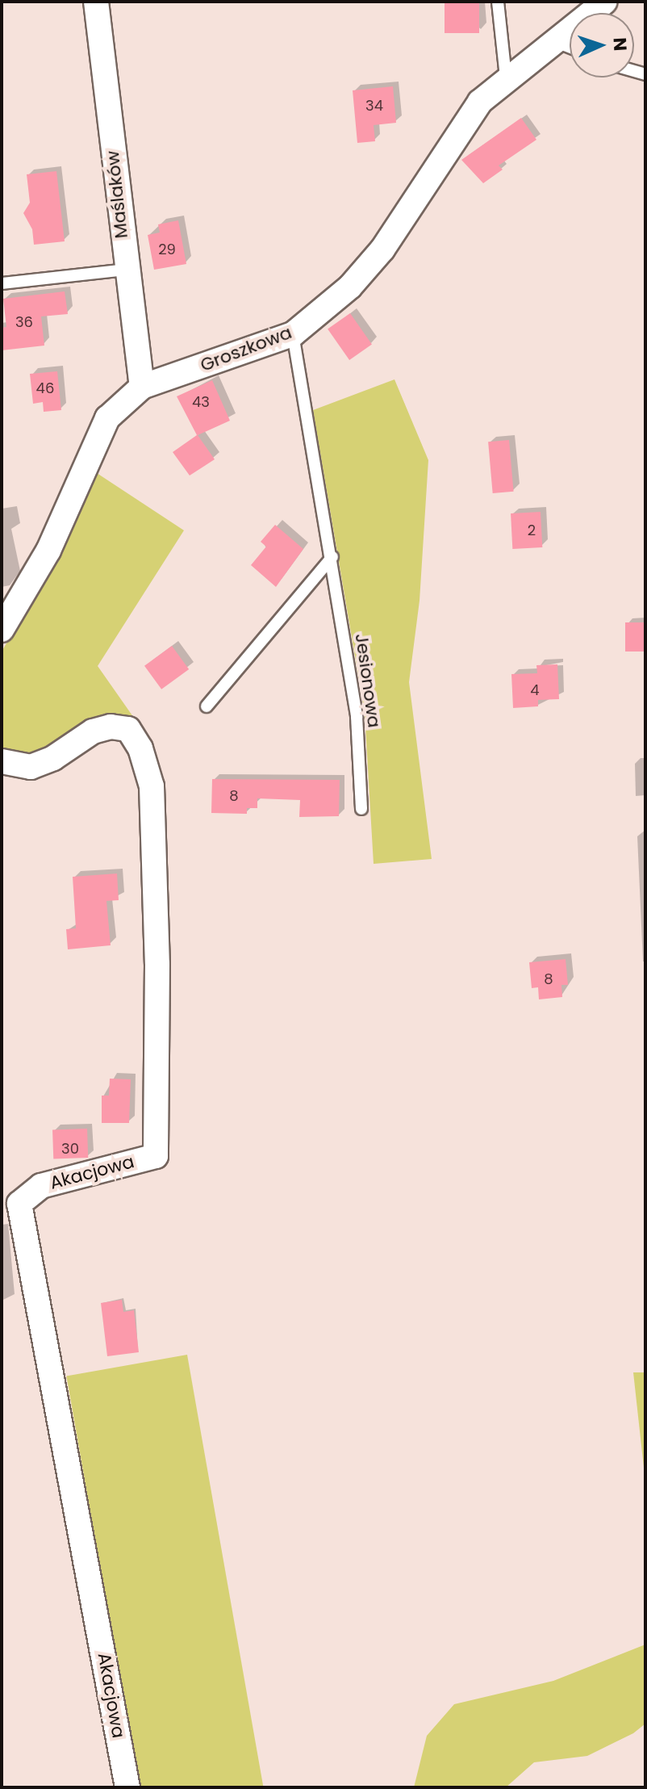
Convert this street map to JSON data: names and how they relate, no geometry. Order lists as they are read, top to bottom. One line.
{"streets":{"street":["Maślaków","Groszkowa","Akacjowa"],"lane":["Jesionowa"]},"crossings":[["Maślaków","Groszkowa"],["Groszkowa","Jesionowa"]],"house_numbers":["34","29","36","46","43","2","4","8","8","30"],"north":"right"}
